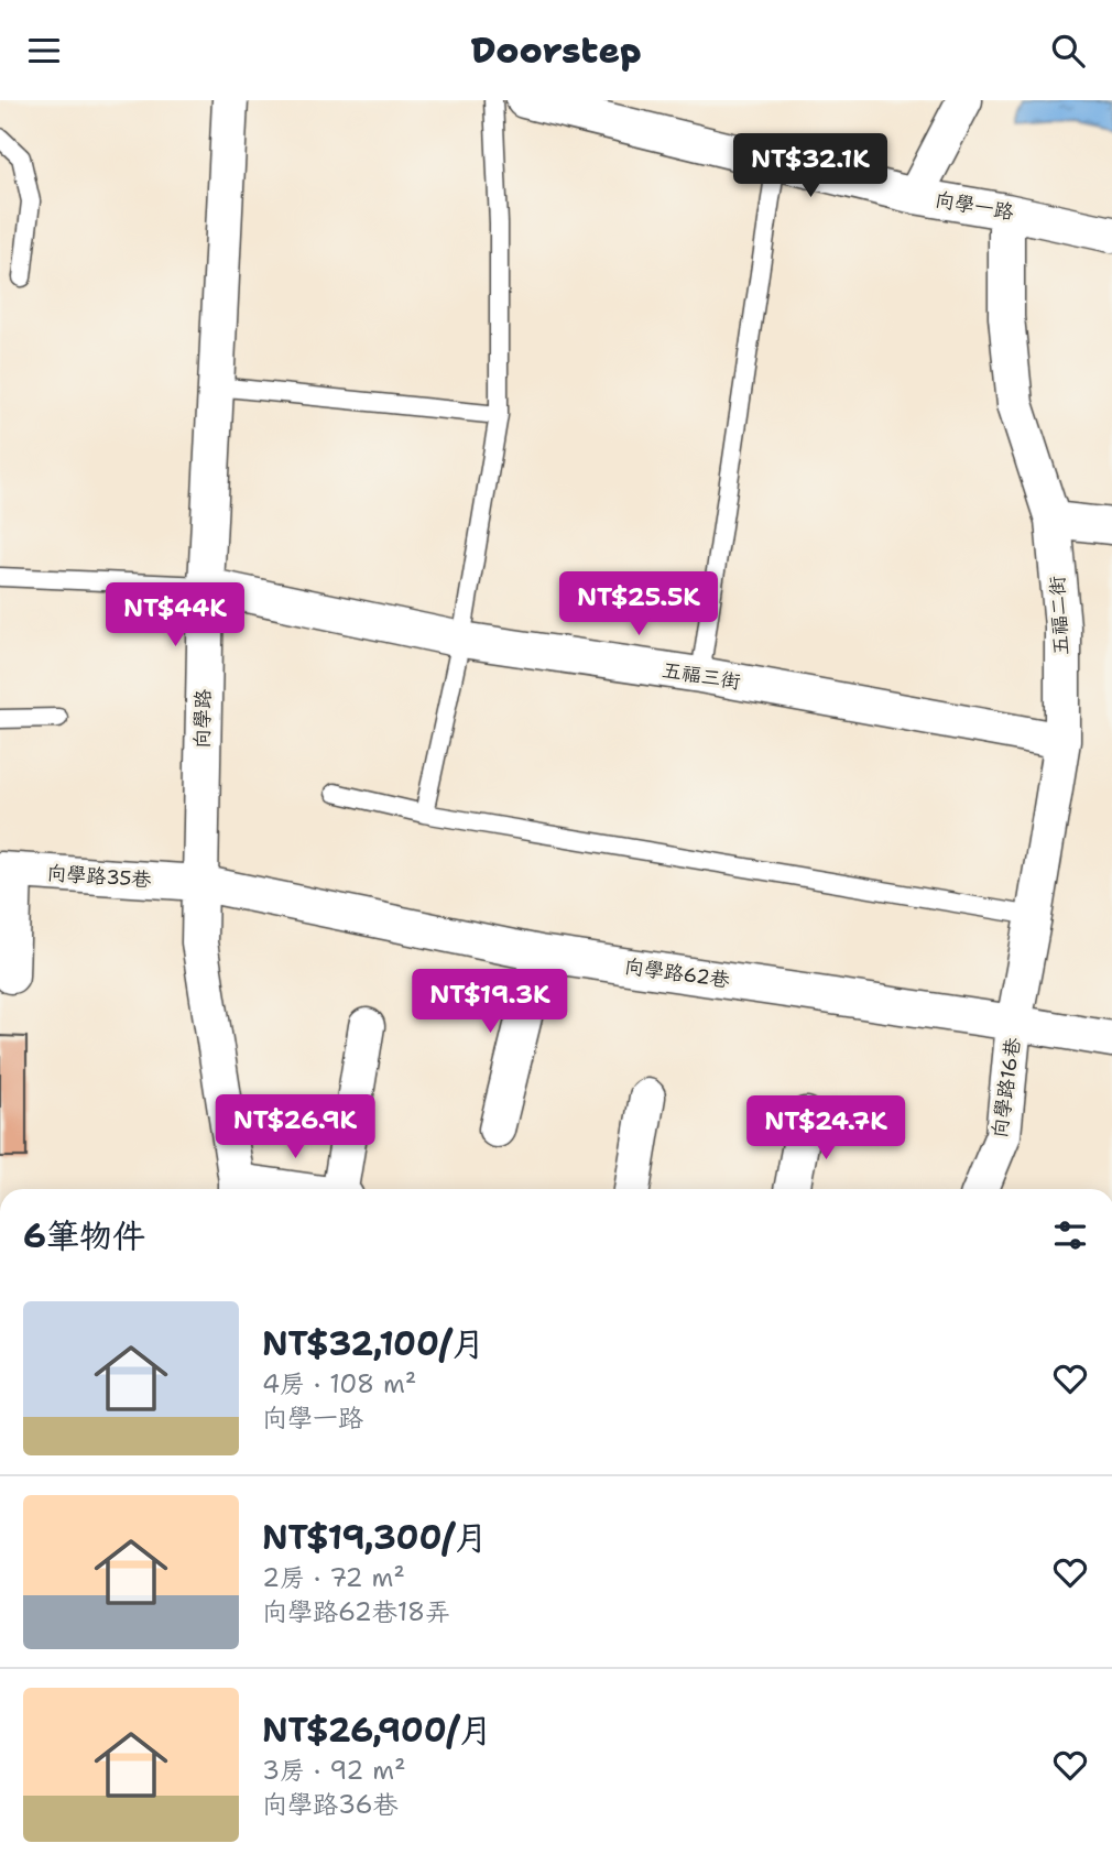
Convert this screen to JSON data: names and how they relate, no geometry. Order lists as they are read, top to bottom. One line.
{"streets":{"street":["向學一路","五福二街","五福三街","向學路","向學路35巷","向學路62巷","向學路16巷"]},"crossings":[["向學一路","五福二街"],["五福二街","五福三街"],["五福二街","向學路62巷"],["五福二街","向學路16巷"],["五福三街","向學路"],["向學路","向學路35巷"],["向學路","向學路62巷"],["向學路35巷","向學路62巷"],["向學路62巷","向學路16巷"]],"page":{"header":"Doorstep","price":["NT$32.1K","NT$25.5K","NT$44K","NT$19.3K","NT$26.9K","NT$24.7K"],"heading":"6筆物件","list":[{"name":"NT$32,100/月","note":"4房 · 108 m² · 向學一路"},{"name":"NT$19,300/月","note":"2房 · 72 m² · 向學路62巷18弄"},{"name":"NT$26,900/月","note":"3房 · 92 m² · 向學路36巷"}]}}
